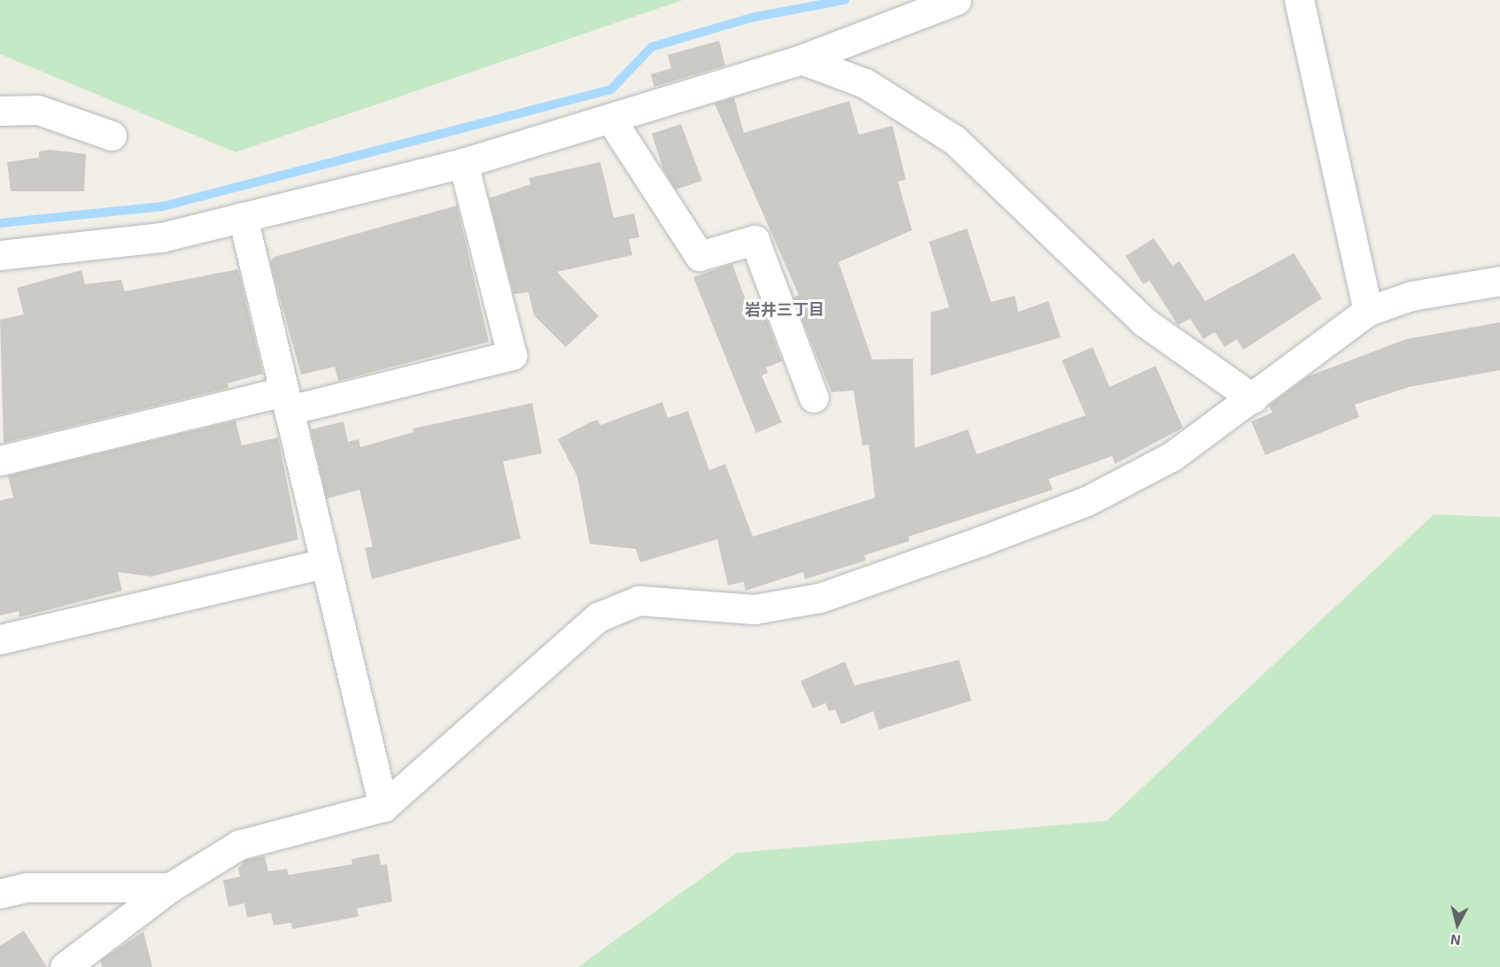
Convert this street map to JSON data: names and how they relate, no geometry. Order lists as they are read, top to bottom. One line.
{"districts":["岩井三丁目"],"north":"bottom"}
